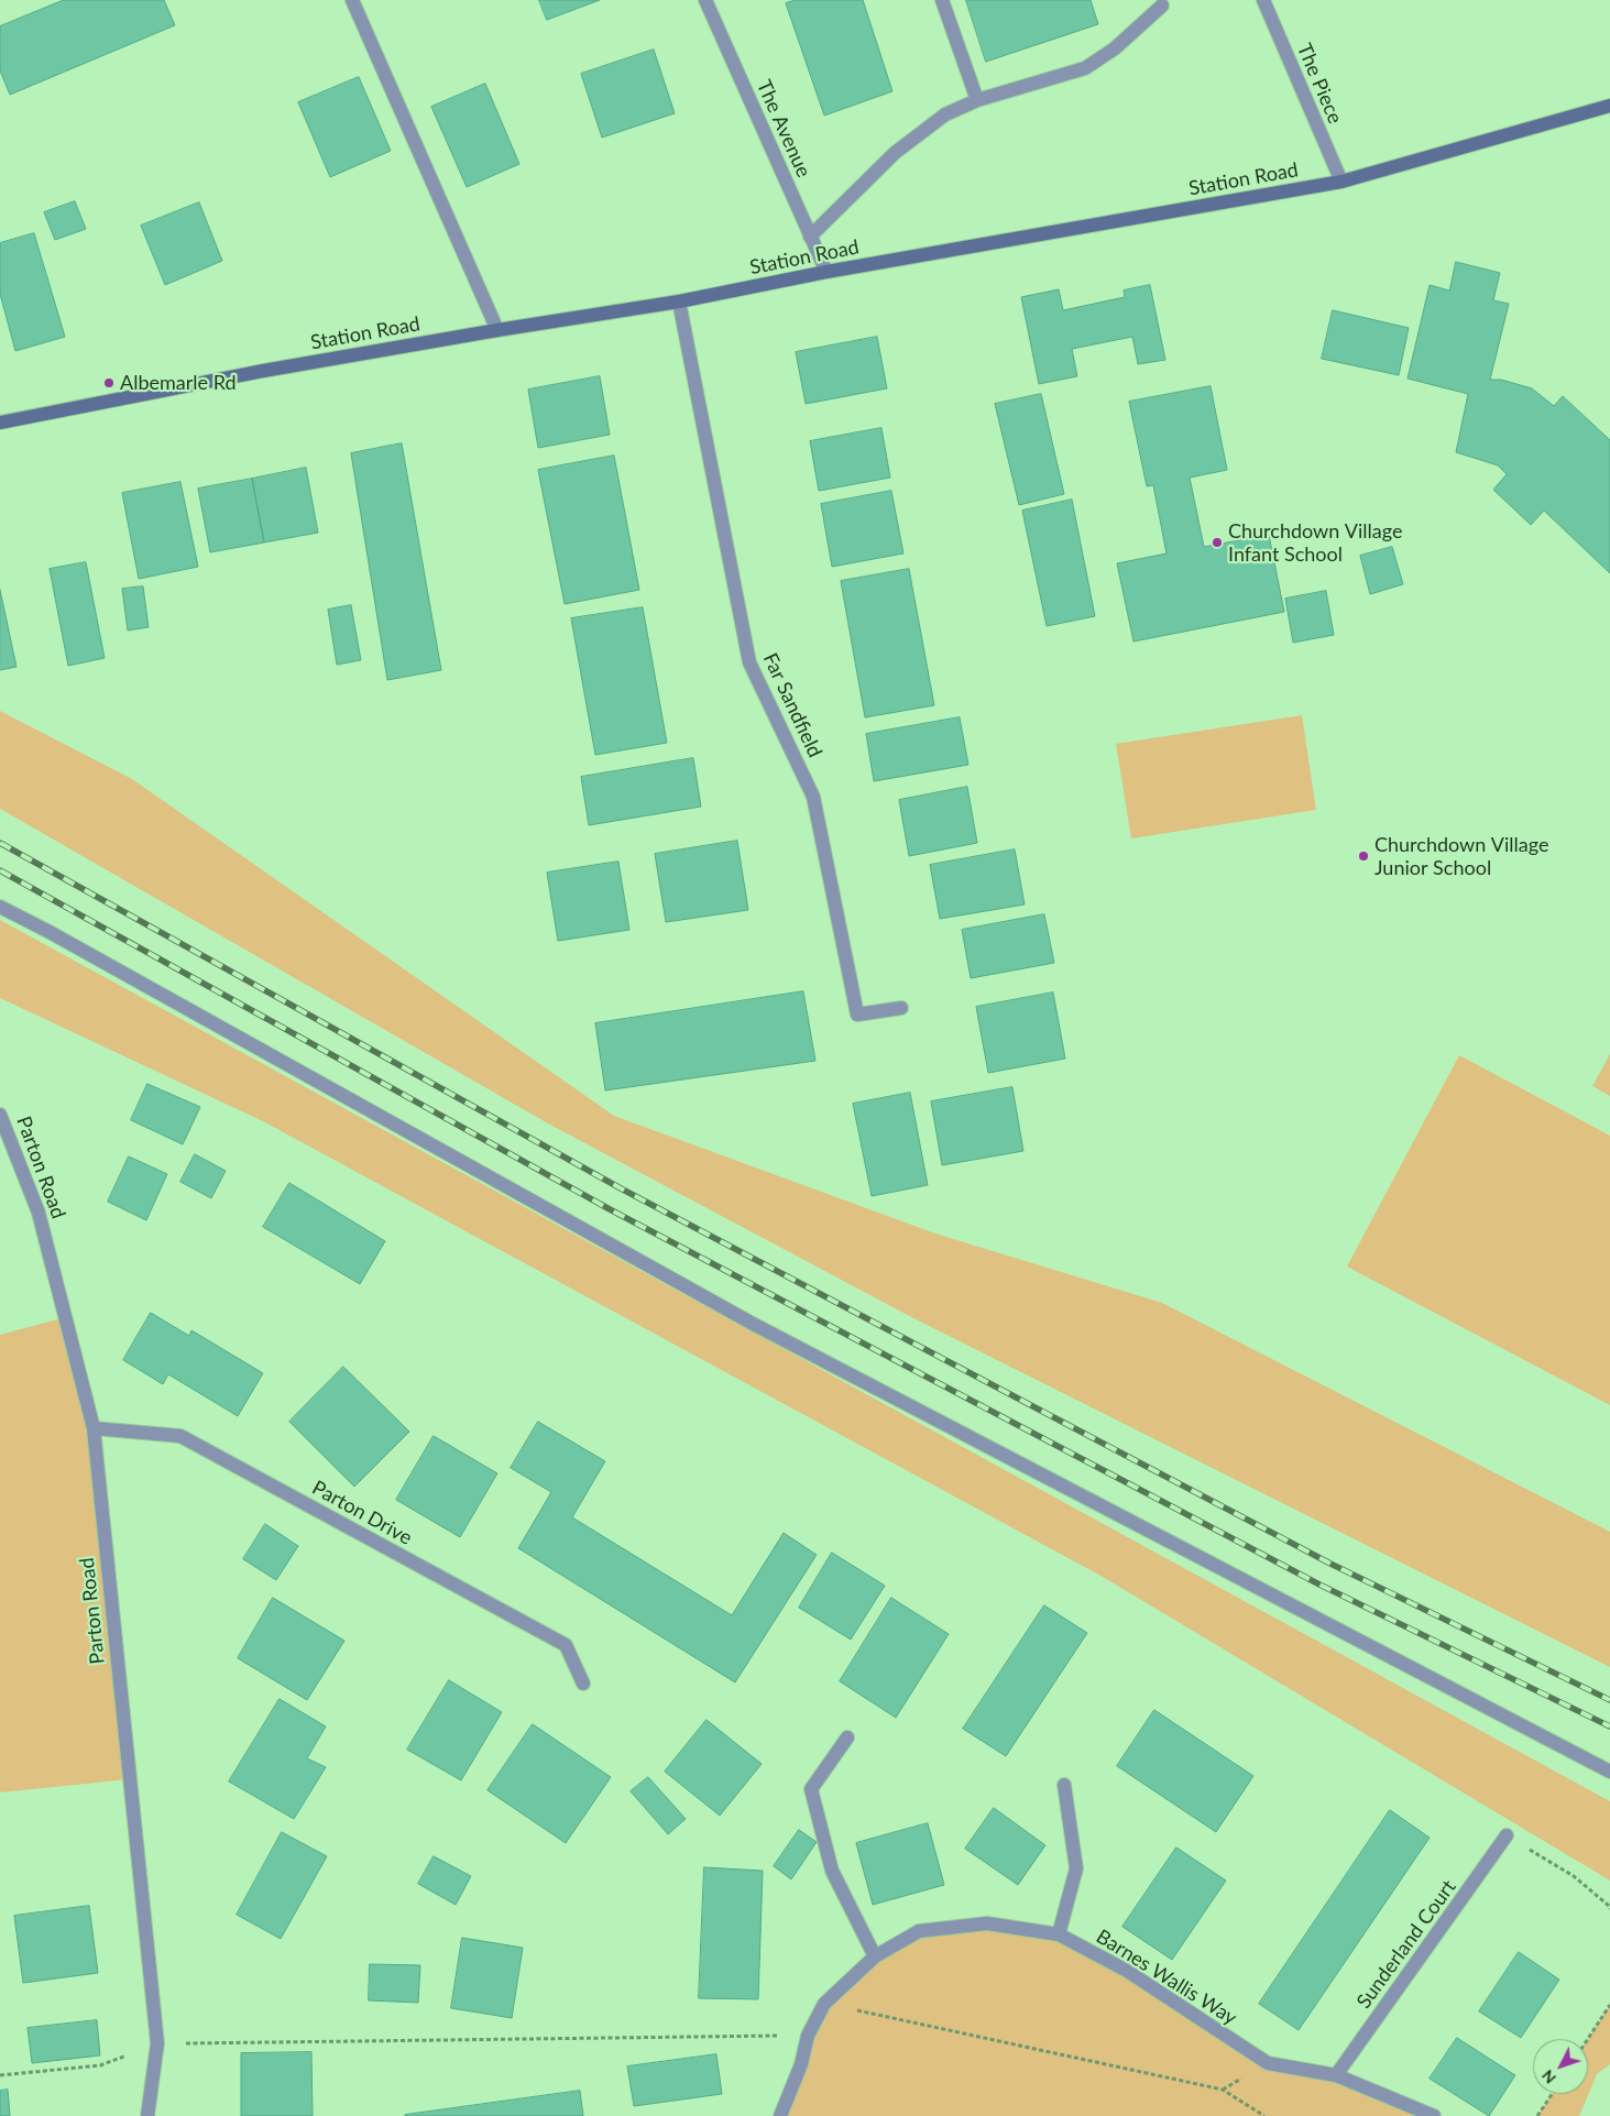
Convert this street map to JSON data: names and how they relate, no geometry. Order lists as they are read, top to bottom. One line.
{"streets":{"street":["The Piece","The Avenue","Station Road","Far Sandfield","Parton Road","Parton Drive","Sunderland Court","Barnes Wallis Way"]},"crossings":[["The Piece","Station Road"],["The Avenue","Station Road"],["Station Road","Far Sandfield"],["Parton Road","Parton Drive"],["Sunderland Court","Barnes Wallis Way"]],"places":["Albemarle Rd","Churchdown Village Infant School","Churchdown Village Junior School"],"north":"bottom left"}
